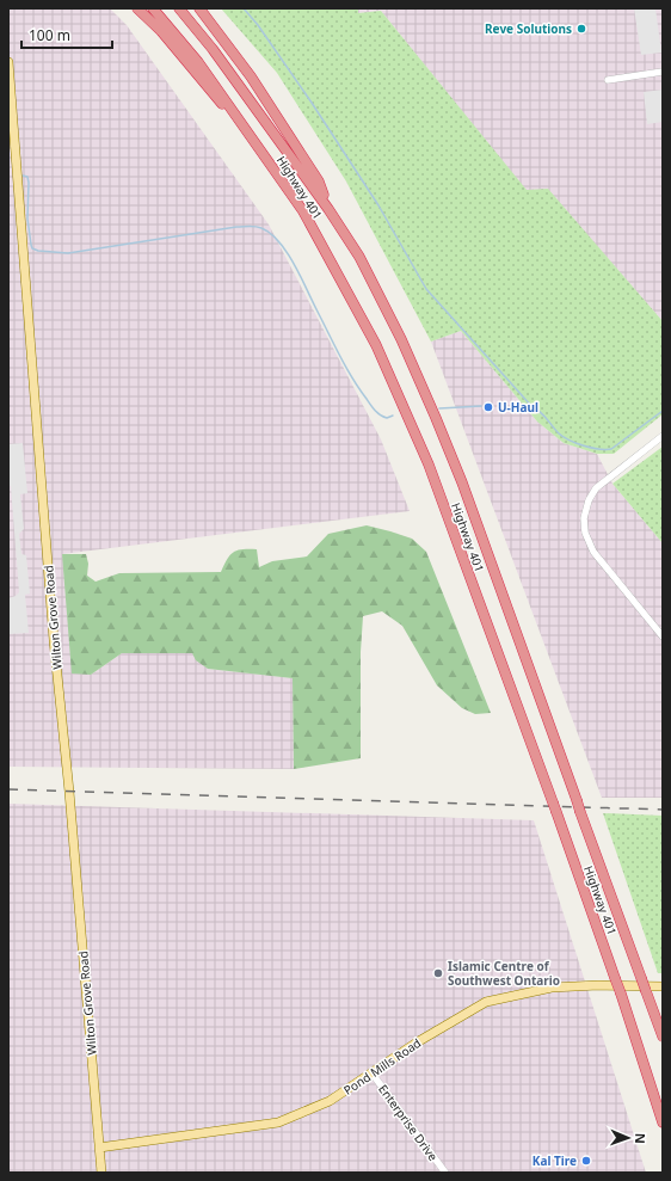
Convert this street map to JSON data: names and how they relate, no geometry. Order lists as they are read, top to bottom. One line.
{"streets":{"highway":["Highway 401"],"main road":["Wilton Grove Road","Pond Mills Road"],"street":["Enterprise Drive"]},"crossings":[["Wilton Grove Road","Pond Mills Road"],["Pond Mills Road","Enterprise Drive"]],"places":["Reve Solutions","U-Haul","Islamic Centre of Southwest Ontario","Kal Tire"],"scale_bar":"100 m","north":"right"}
